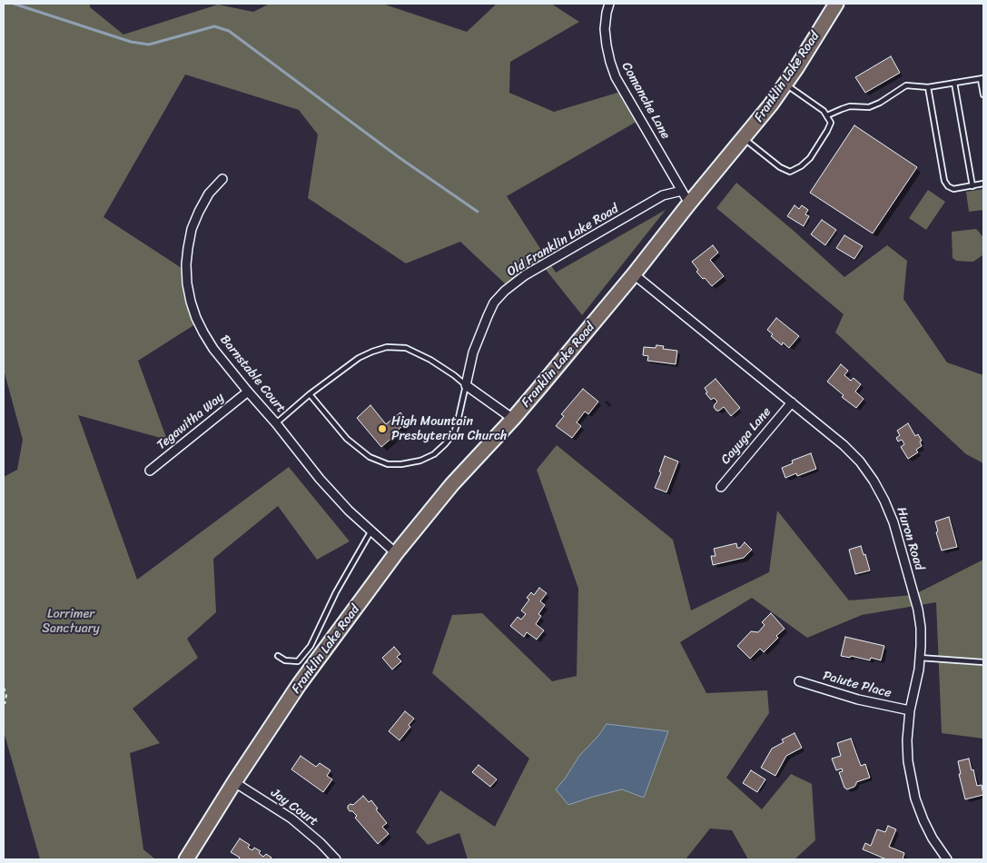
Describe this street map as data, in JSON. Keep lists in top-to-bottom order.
{
  "streets": {
    "main road": ["Franklin Lake Road"],
    "street": [
      "Comanche Lane",
      "Old Franklin Lake Road",
      "Barnstable Court",
      "Tegawitha Way",
      "Cayuga Lane",
      "Huron Road",
      "Paiute Place",
      "Jay Court"
    ]
  },
  "crossings": [
    ["Franklin Lake Road", "Comanche Lane"],
    ["Franklin Lake Road", "Barnstable Court"],
    ["Franklin Lake Road", "Huron Road"],
    ["Franklin Lake Road", "Jay Court"],
    ["Comanche Lane", "Old Franklin Lake Road"],
    ["Barnstable Court", "Tegawitha Way"],
    ["Cayuga Lane", "Huron Road"],
    ["Huron Road", "Paiute Place"]
  ],
  "parks": ["Lorrimer Sanctuary"],
  "places": ["High Mountain Presbyterian Church"]
}
